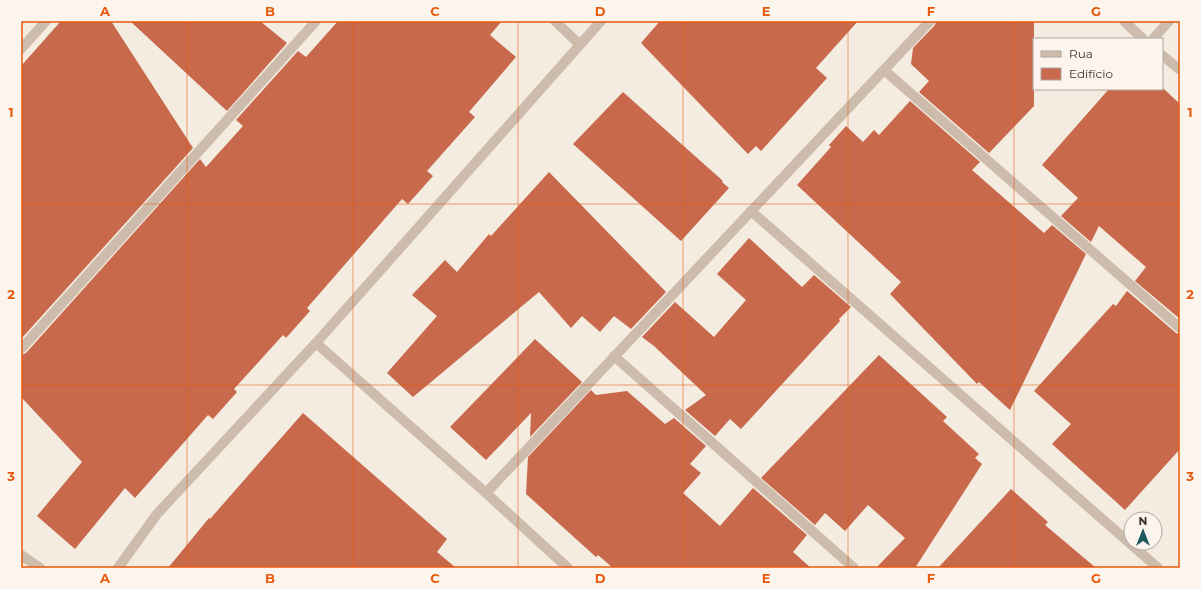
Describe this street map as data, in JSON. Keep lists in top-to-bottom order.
{
  "legend": ["Rua", "Edifício"],
  "north": "top",
  "grid": {
    "columns": [
      "A",
      "B",
      "C",
      "D",
      "E",
      "F",
      "G"
    ],
    "rows": ["1", "2", "3"]
  }
}
